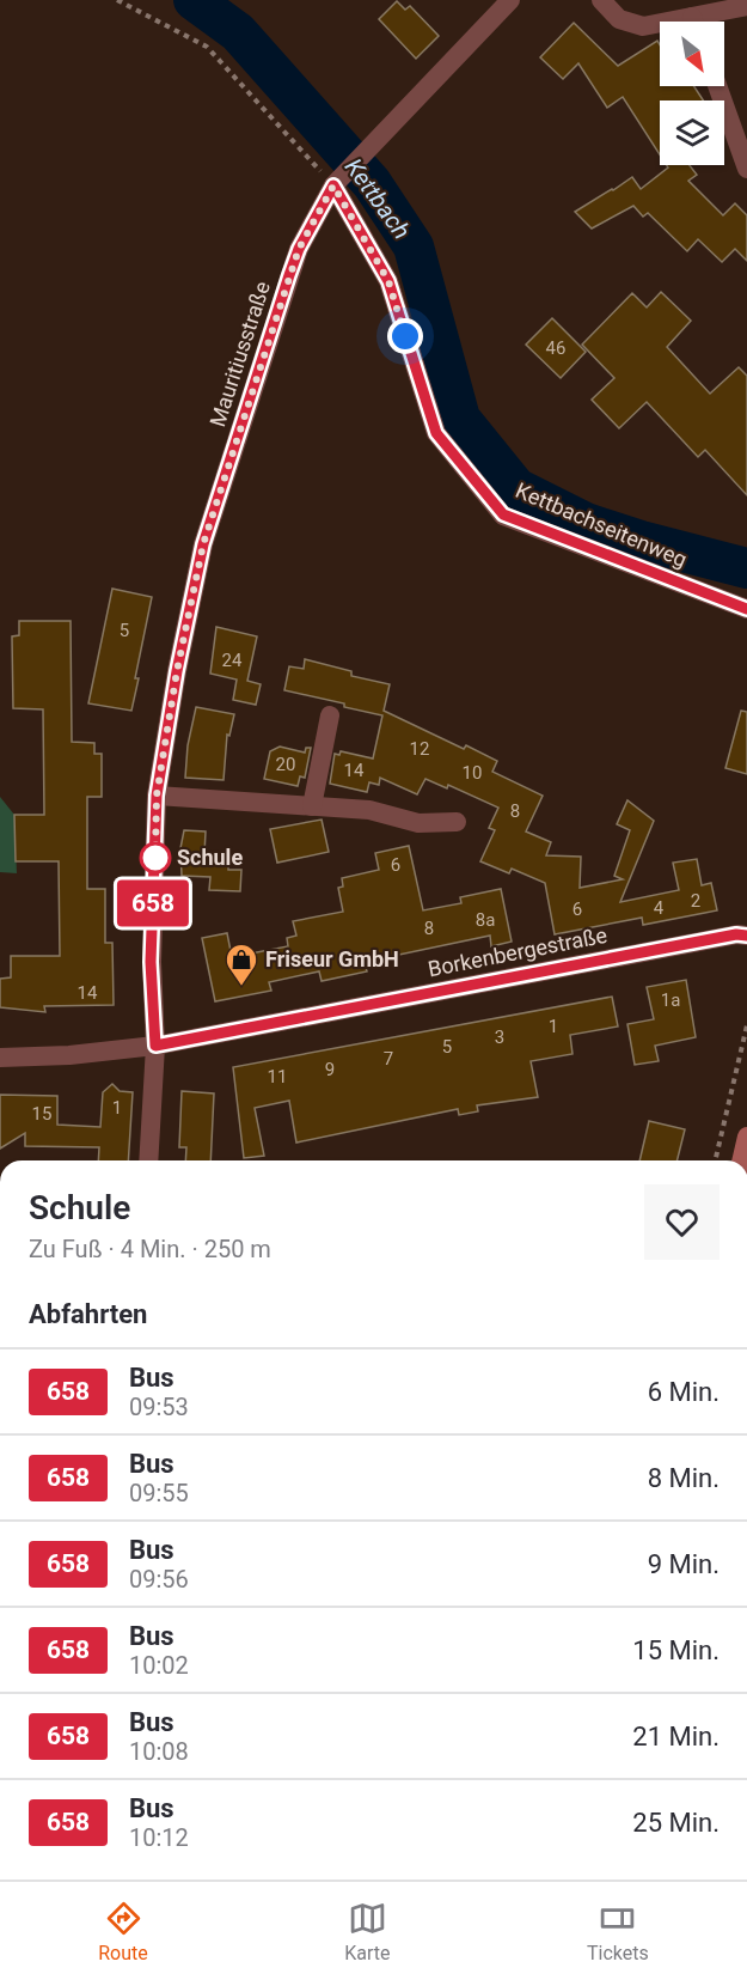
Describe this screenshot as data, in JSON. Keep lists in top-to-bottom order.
{
  "streets": {
    "street": ["Mauritiusstraße", "Kettbachseitenweg", "Borkenbergestraße"]
  },
  "crossings": [
    ["Mauritiusstraße", "Kettbachseitenweg"],
    ["Mauritiusstraße", "Borkenbergestraße"]
  ],
  "water": ["Kettbach"],
  "places": {
    "other": ["Schule"],
    "shop": ["Friseur GmbH"]
  },
  "lines": ["bus line 658"],
  "house_numbers": [
    "46",
    "5",
    "24",
    "12",
    "20",
    "14",
    "10",
    "8",
    "6",
    "2",
    "4",
    "6",
    "8a",
    "8",
    "14",
    "1a",
    "1",
    "3",
    "5",
    "7",
    "9",
    "11",
    "1",
    "15"
  ],
  "north": "bottom right",
  "page": {
    "on_map": "658",
    "heading": [
      ["Schule", "Zu Fuß · 4 Min. · 250 m"],
      "Abfahrten"
    ],
    "list": [
      {
        "mark": "658",
        "name": "Bus",
        "note": "09:53",
        "value": "6 Min."
      },
      {
        "mark": "658",
        "name": "Bus",
        "note": "09:55",
        "value": "8 Min."
      },
      {
        "mark": "658",
        "name": "Bus",
        "note": "09:56",
        "value": "9 Min."
      },
      {
        "mark": "658",
        "name": "Bus",
        "note": "10:02",
        "value": "15 Min."
      },
      {
        "mark": "658",
        "name": "Bus",
        "note": "10:08",
        "value": "21 Min."
      },
      {
        "mark": "658",
        "name": "Bus",
        "note": "10:12",
        "value": "25 Min."
      }
    ],
    "tabs": ["Route", "Karte", "Tickets"]
  }
}
